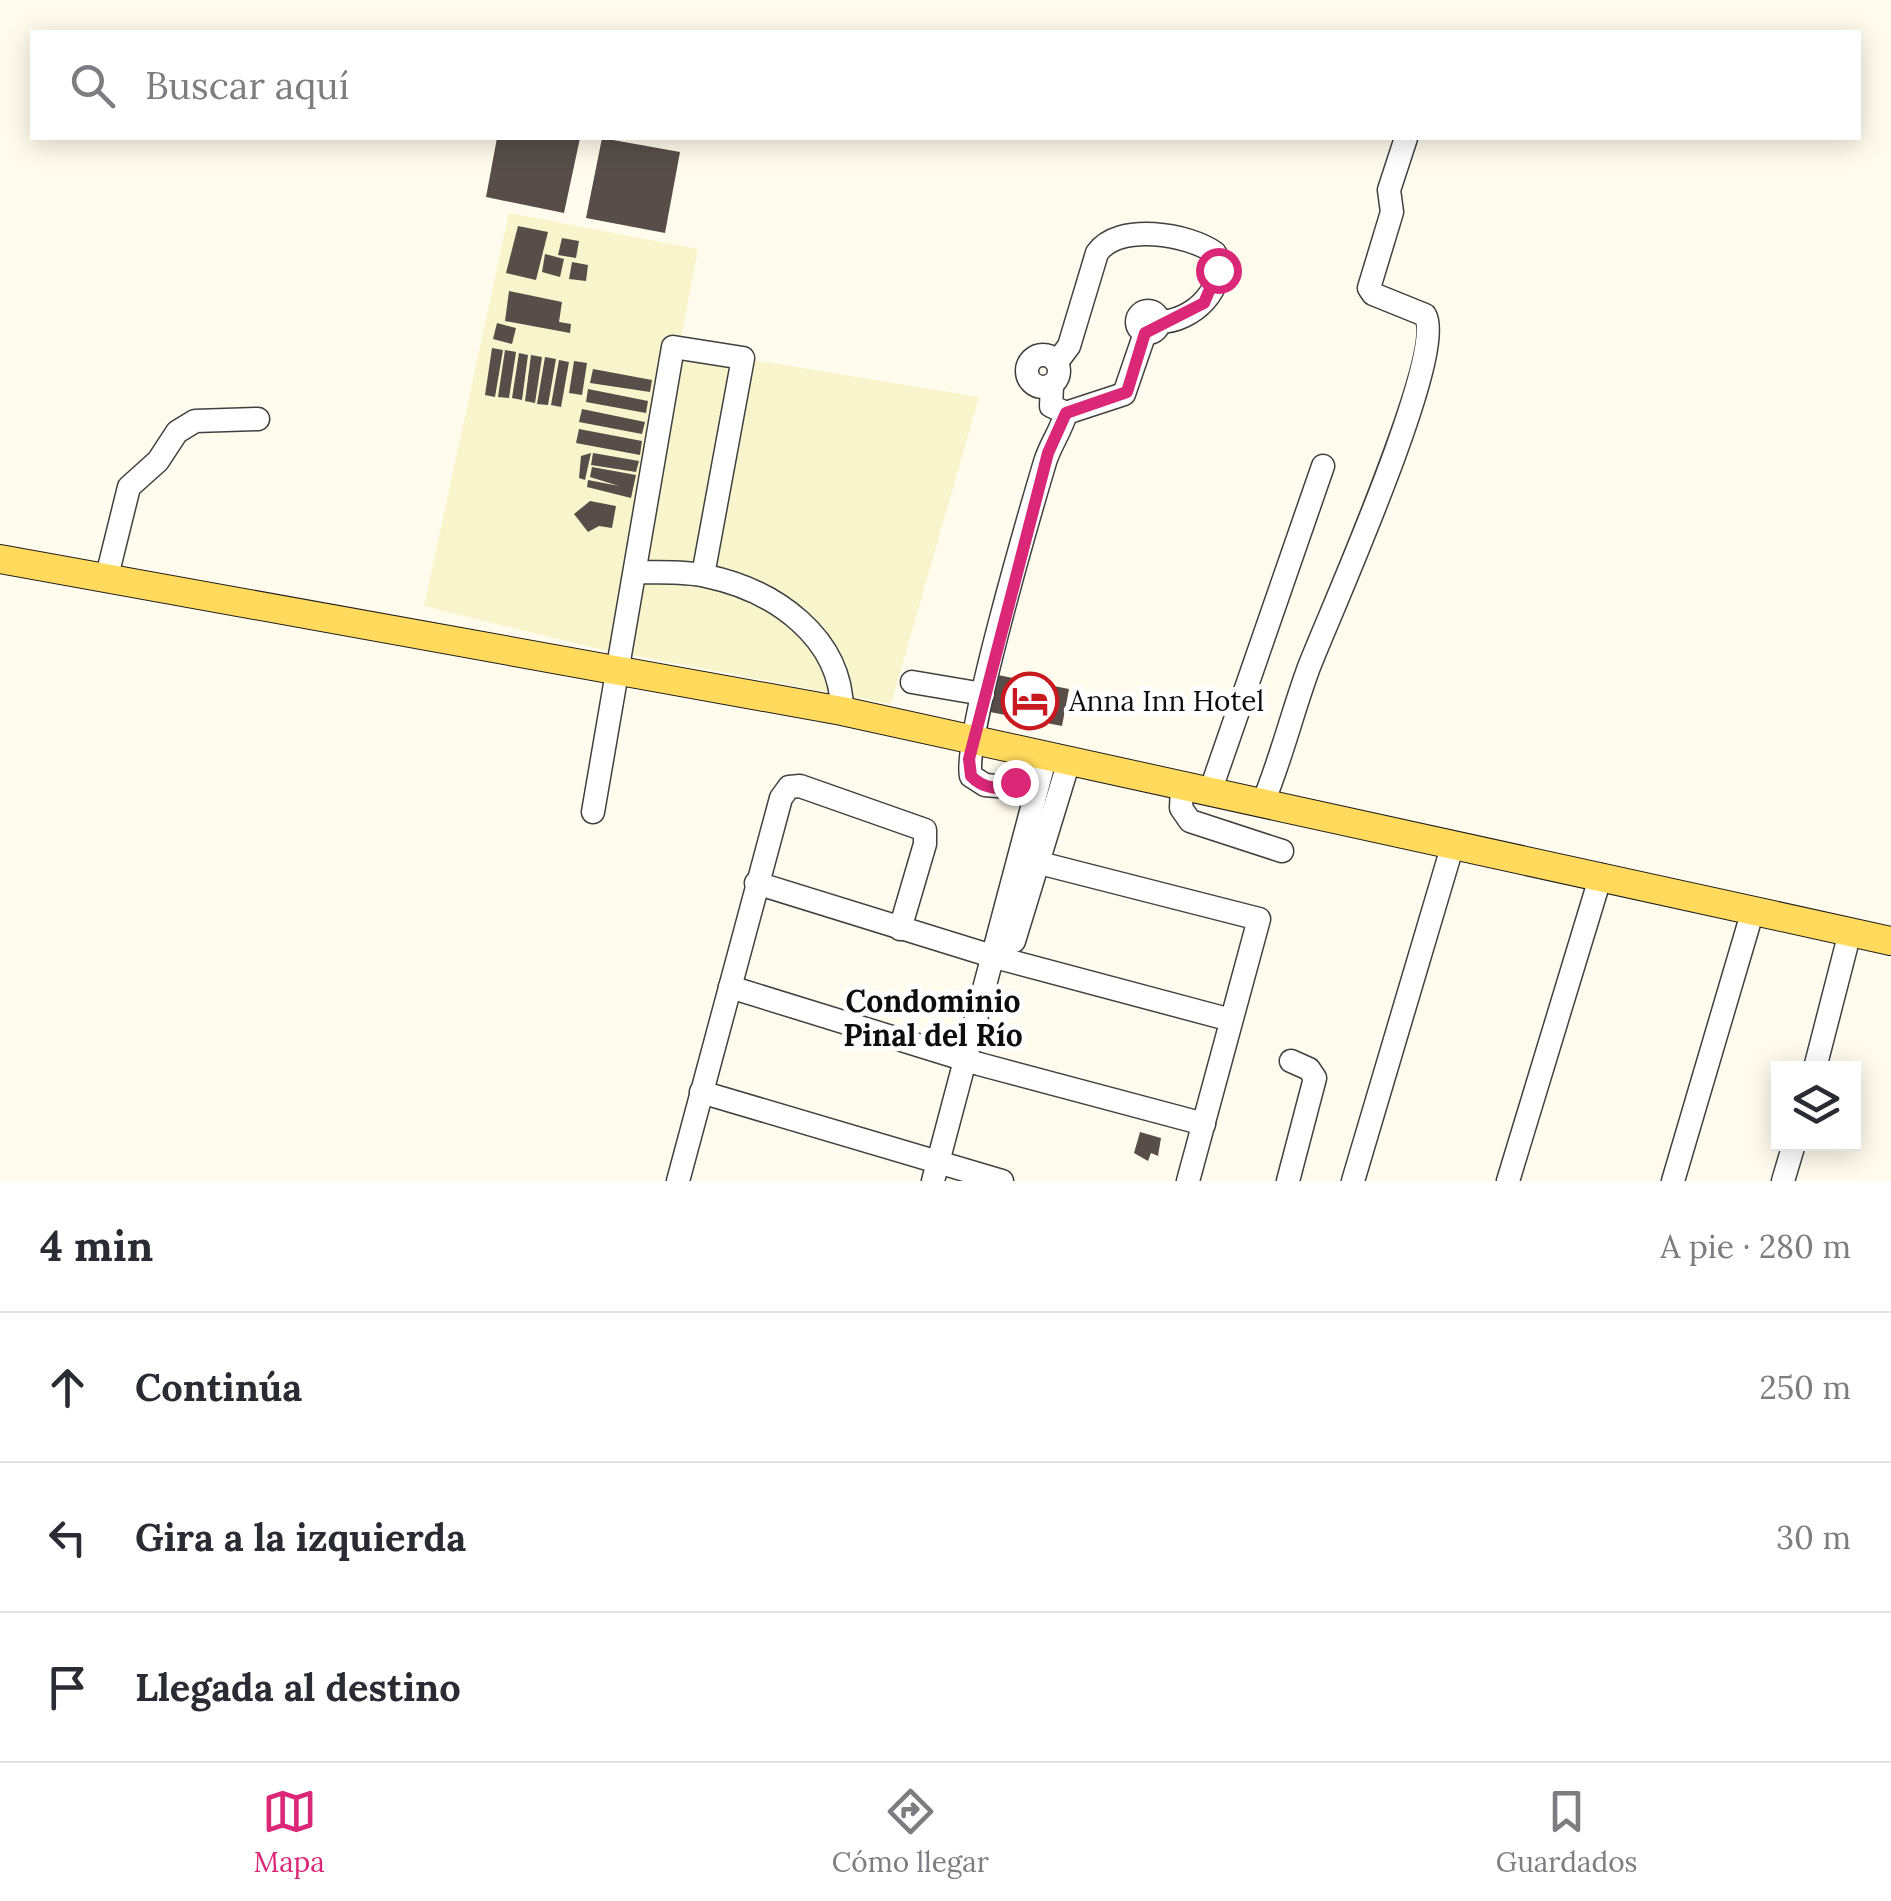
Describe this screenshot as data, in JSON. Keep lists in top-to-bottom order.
{
  "districts": ["Condominio Pinal del Río"],
  "places": {
    "hotel": ["Anna Inn Hotel"]
  },
  "page": {
    "search": "Buscar aquí",
    "heading": ["4 min", "A pie · 280 m"],
    "list": [
      ["Continúa", "250 m"],
      ["Gira a la izquierda", "30 m"],
      "Llegada al destino"
    ],
    "nav": ["Mapa", "Cómo llegar", "Guardados"]
  }
}
